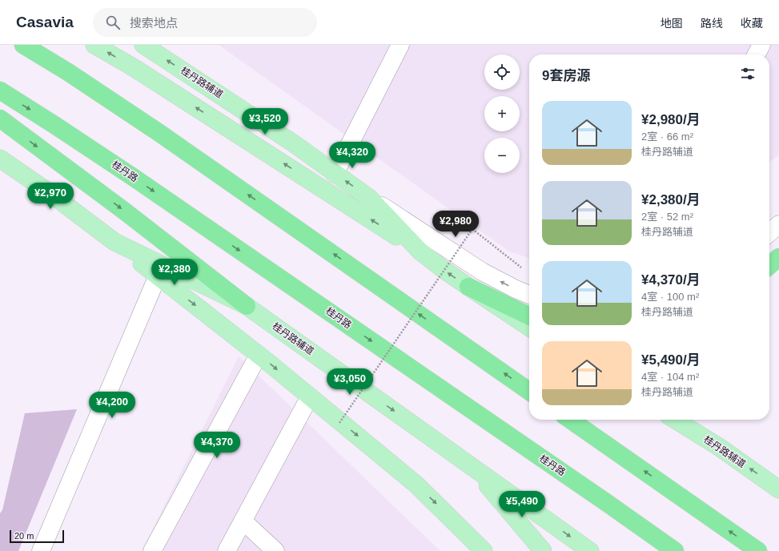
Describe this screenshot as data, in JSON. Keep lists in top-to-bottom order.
{
  "streets": {
    "highway": ["桂丹路"],
    "main road": ["桂丹路辅道"]
  },
  "scale_bar": "20 m",
  "page": {
    "header": "Casavia",
    "search": "搜索地点",
    "nav": ["地图", "路线", "收藏"],
    "map_buttons": ["+", "−"],
    "heading": "9套房源",
    "list": [
      {
        "name": "¥2,980/月",
        "note": "2室 · 66 m² · 桂丹路辅道"
      },
      {
        "name": "¥2,380/月",
        "note": "2室 · 52 m² · 桂丹路辅道"
      },
      {
        "name": "¥4,370/月",
        "note": "4室 · 100 m² · 桂丹路辅道"
      },
      {
        "name": "¥5,490/月",
        "note": "4室 · 104 m² · 桂丹路辅道"
      }
    ],
    "price": [
      "¥3,520",
      "¥4,320",
      "¥2,970",
      "¥2,980",
      "¥2,380",
      "¥3,050",
      "¥4,200",
      "¥4,370",
      "¥5,490"
    ],
    "scale": "20 m"
  }
}
